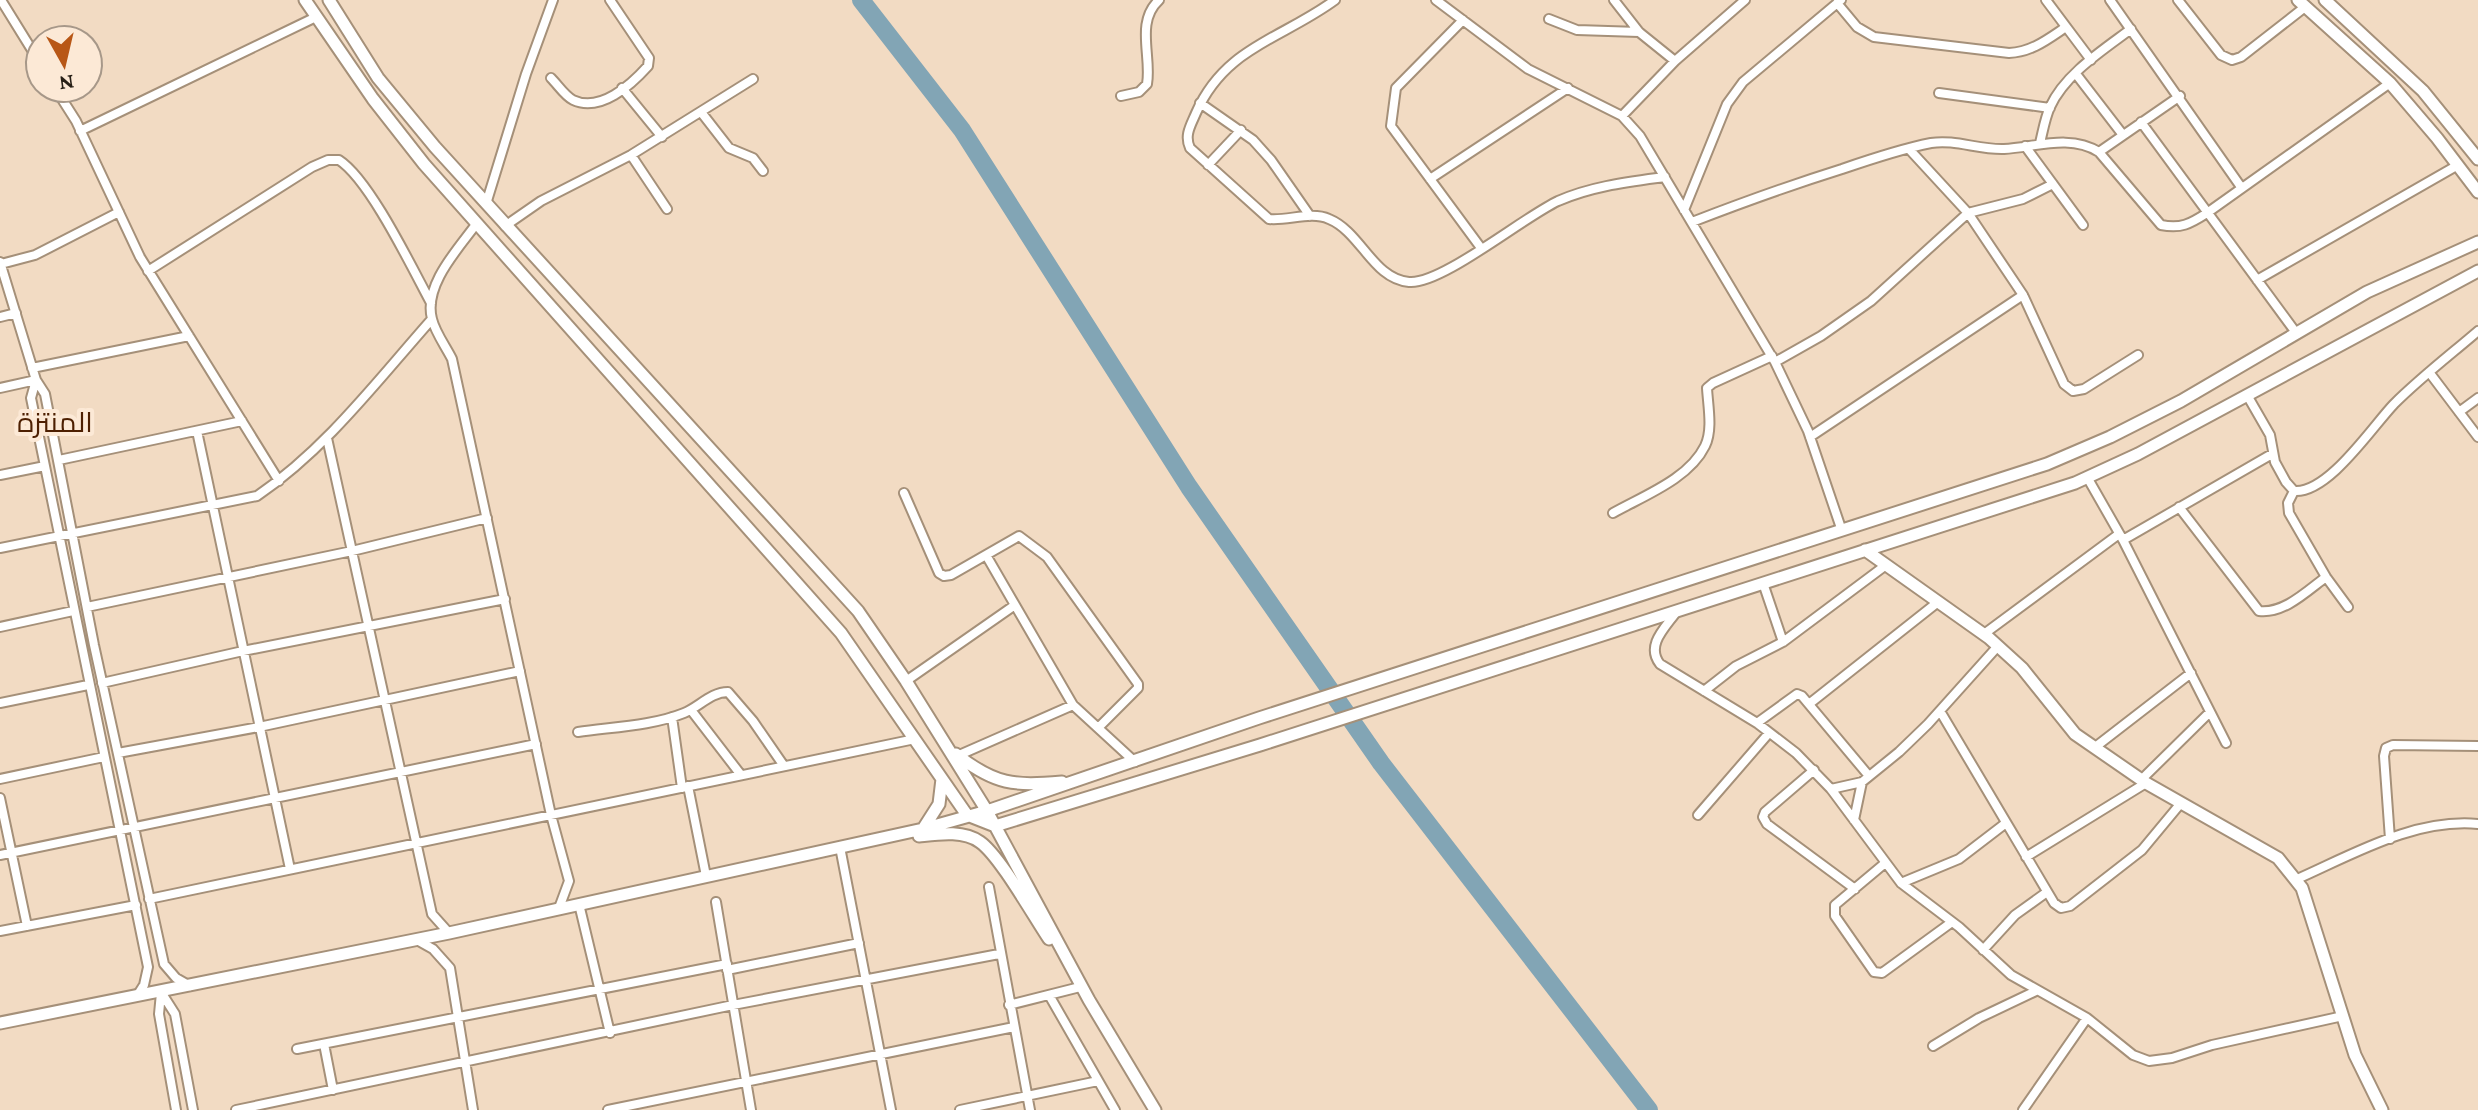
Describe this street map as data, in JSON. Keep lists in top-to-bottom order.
{
  "districts": ["المنتزة"],
  "north": "bottom"
}
